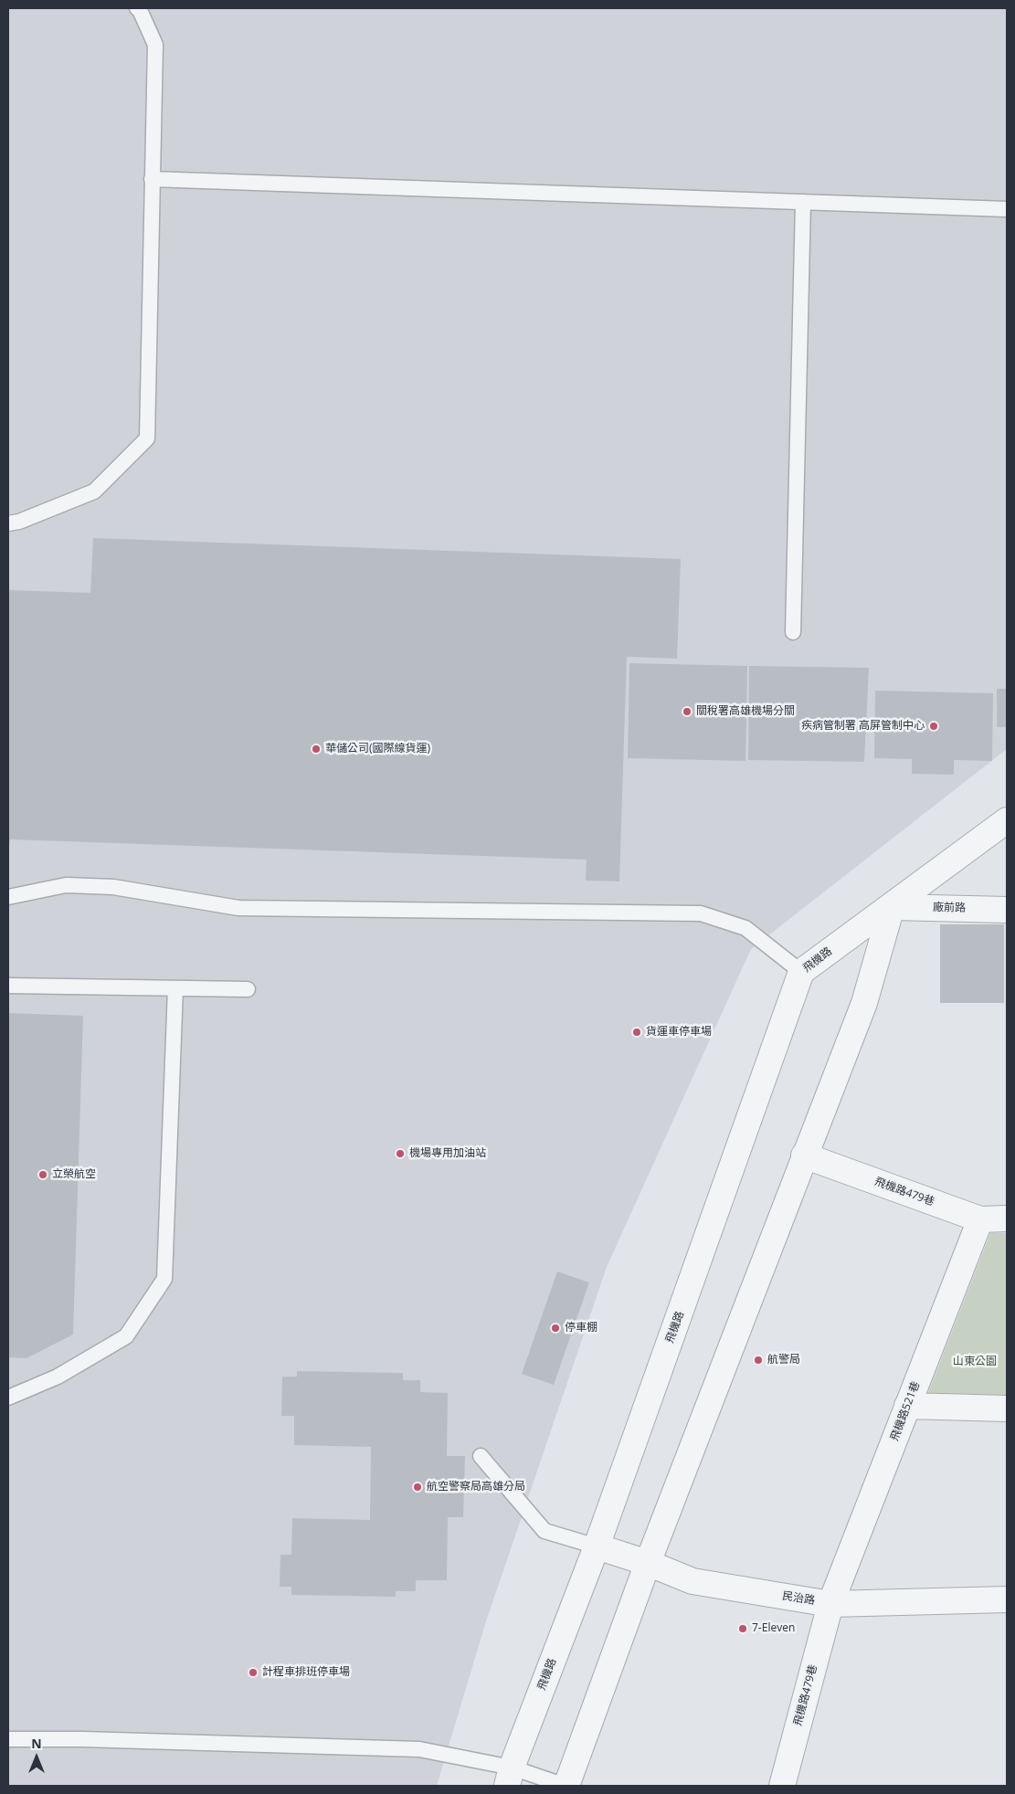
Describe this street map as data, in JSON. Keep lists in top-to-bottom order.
{
  "streets": {
    "street": [
      "廠前路",
      "飛機路",
      "飛機路479巷",
      "飛機路521巷",
      "民治路"
    ]
  },
  "crossings": [
    ["廠前路", "飛機路"],
    ["飛機路", "民治路"],
    ["飛機路479巷", "飛機路521巷"],
    ["飛機路479巷", "民治路"],
    ["飛機路521巷", "民治路"]
  ],
  "parks": ["山東公園"],
  "places": [
    "關稅署高雄機場分關",
    "疾病管制署 高屏管制中心",
    "華儲公司(國際線貨運)",
    "貨運車停車場",
    "機場專用加油站",
    "立榮航空",
    "停車棚",
    "航警局",
    "航空警察局高雄分局",
    "7-Eleven",
    "計程車排班停車場"
  ],
  "north": "top"
}
